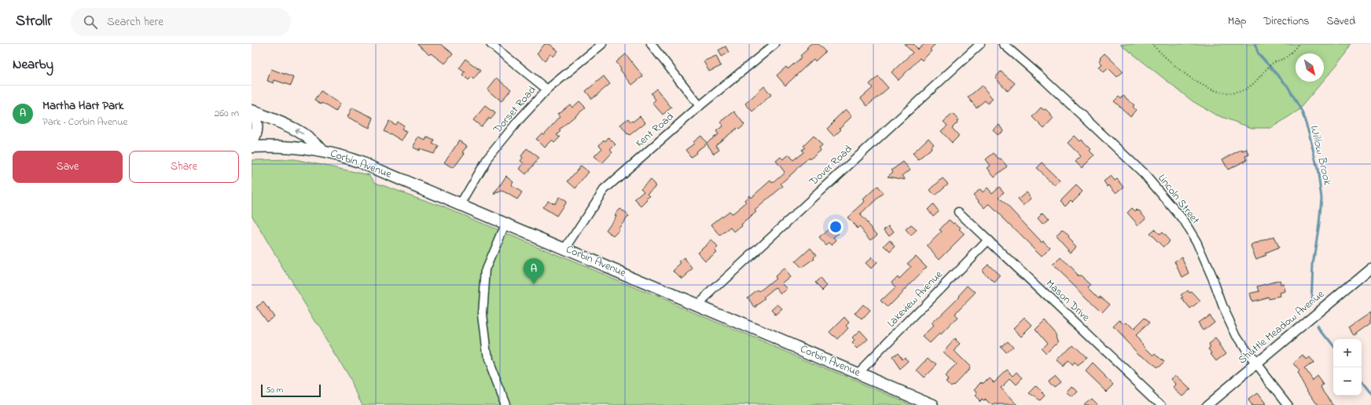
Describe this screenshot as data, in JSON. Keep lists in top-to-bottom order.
{
  "streets": {
    "main road": ["Corbin Avenue"],
    "street": [
      "Dorset Road",
      "Kent Road",
      "Dover Road",
      "Lincoln Street",
      "Lakeview Avenue",
      "Mason Drive",
      "Shuttle Meadow Avenue"
    ]
  },
  "crossings": [
    ["Dorset Road", "Corbin Avenue"],
    ["Kent Road", "Corbin Avenue"],
    ["Corbin Avenue", "Dover Road"],
    ["Corbin Avenue", "Lakeview Avenue"],
    ["Lincoln Street", "Shuttle Meadow Avenue"],
    ["Lakeview Avenue", "Mason Drive"]
  ],
  "water": ["Willow Brook"],
  "scale_bar": "50 m",
  "north": "bottom right",
  "page": {
    "header": "Strollr",
    "search": "Search here",
    "nav": ["Map", "Directions", "Saved"],
    "heading": "Nearby",
    "list": [
      {
        "mark": "A",
        "name": "Martha Hart Park",
        "note": "Park · Corbin Avenue",
        "value": "260 m"
      }
    ],
    "buttons": ["Save", "Share"],
    "pins": "A",
    "map_buttons": ["+", "−"],
    "scale": "50 m"
  }
}
